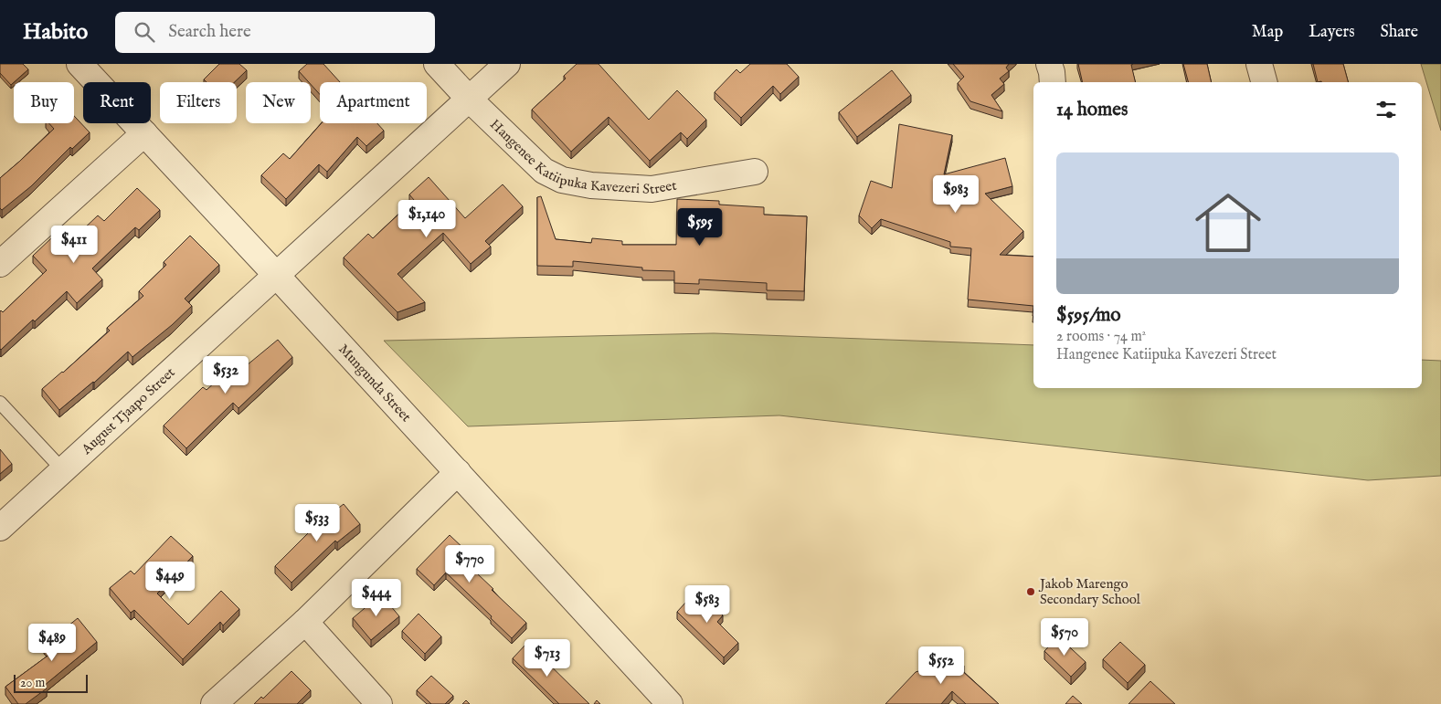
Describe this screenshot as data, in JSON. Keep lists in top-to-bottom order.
{
  "streets": {
    "street": ["Hangenee Katiipuka Kavezeri Street", "Mungunda Street", "August Tjaapo Street"]
  },
  "crossings": [
    ["Hangenee Katiipuka Kavezeri Street", "August Tjaapo Street"],
    ["Mungunda Street", "August Tjaapo Street"]
  ],
  "places": ["Jakob Marengo Secondary School"],
  "scale_bar": "20 m",
  "page": {
    "header": "Habito",
    "search": "Search here",
    "nav": ["Map", "Layers", "Share"],
    "chip": [
      "Buy",
      "Rent",
      "Filters",
      "New",
      "Apartment"
    ],
    "heading": "14 homes",
    "list": [
      {
        "name": "$595/mo",
        "note": "2 rooms · 74 m² · Hangenee Katiipuka Kavezeri Street"
      }
    ],
    "price": [
      "$983",
      "$1,140",
      "$595",
      "$411",
      "$532",
      "$533",
      "$770",
      "$449",
      "$444",
      "$583",
      "$570",
      "$489",
      "$713",
      "$552"
    ],
    "scale": "20 m"
  }
}
